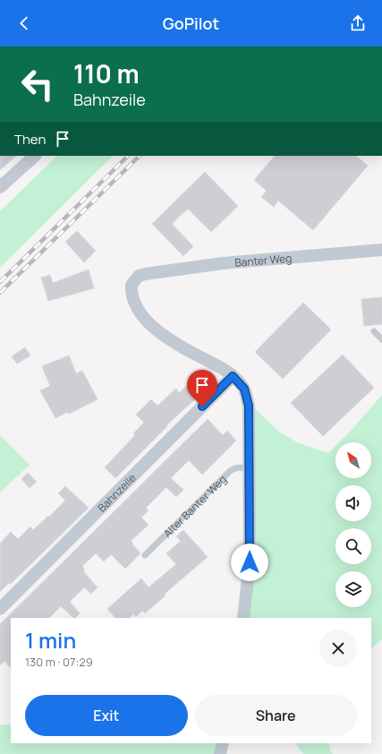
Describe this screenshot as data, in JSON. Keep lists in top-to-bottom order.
{
  "streets": {
    "street": ["Banter Weg", "Bahnzeile"],
    "lane": ["Alter Banter Weg"]
  },
  "crossings": [
    ["Banter Weg", "Bahnzeile"]
  ],
  "north": "top left",
  "page": {
    "header": "GoPilot",
    "turn": ["110 m", "Bahnzeile"],
    "then": "Then",
    "heading": ["1 min", "130 m · 07:29"],
    "buttons": ["Exit", "Share"]
  }
}
